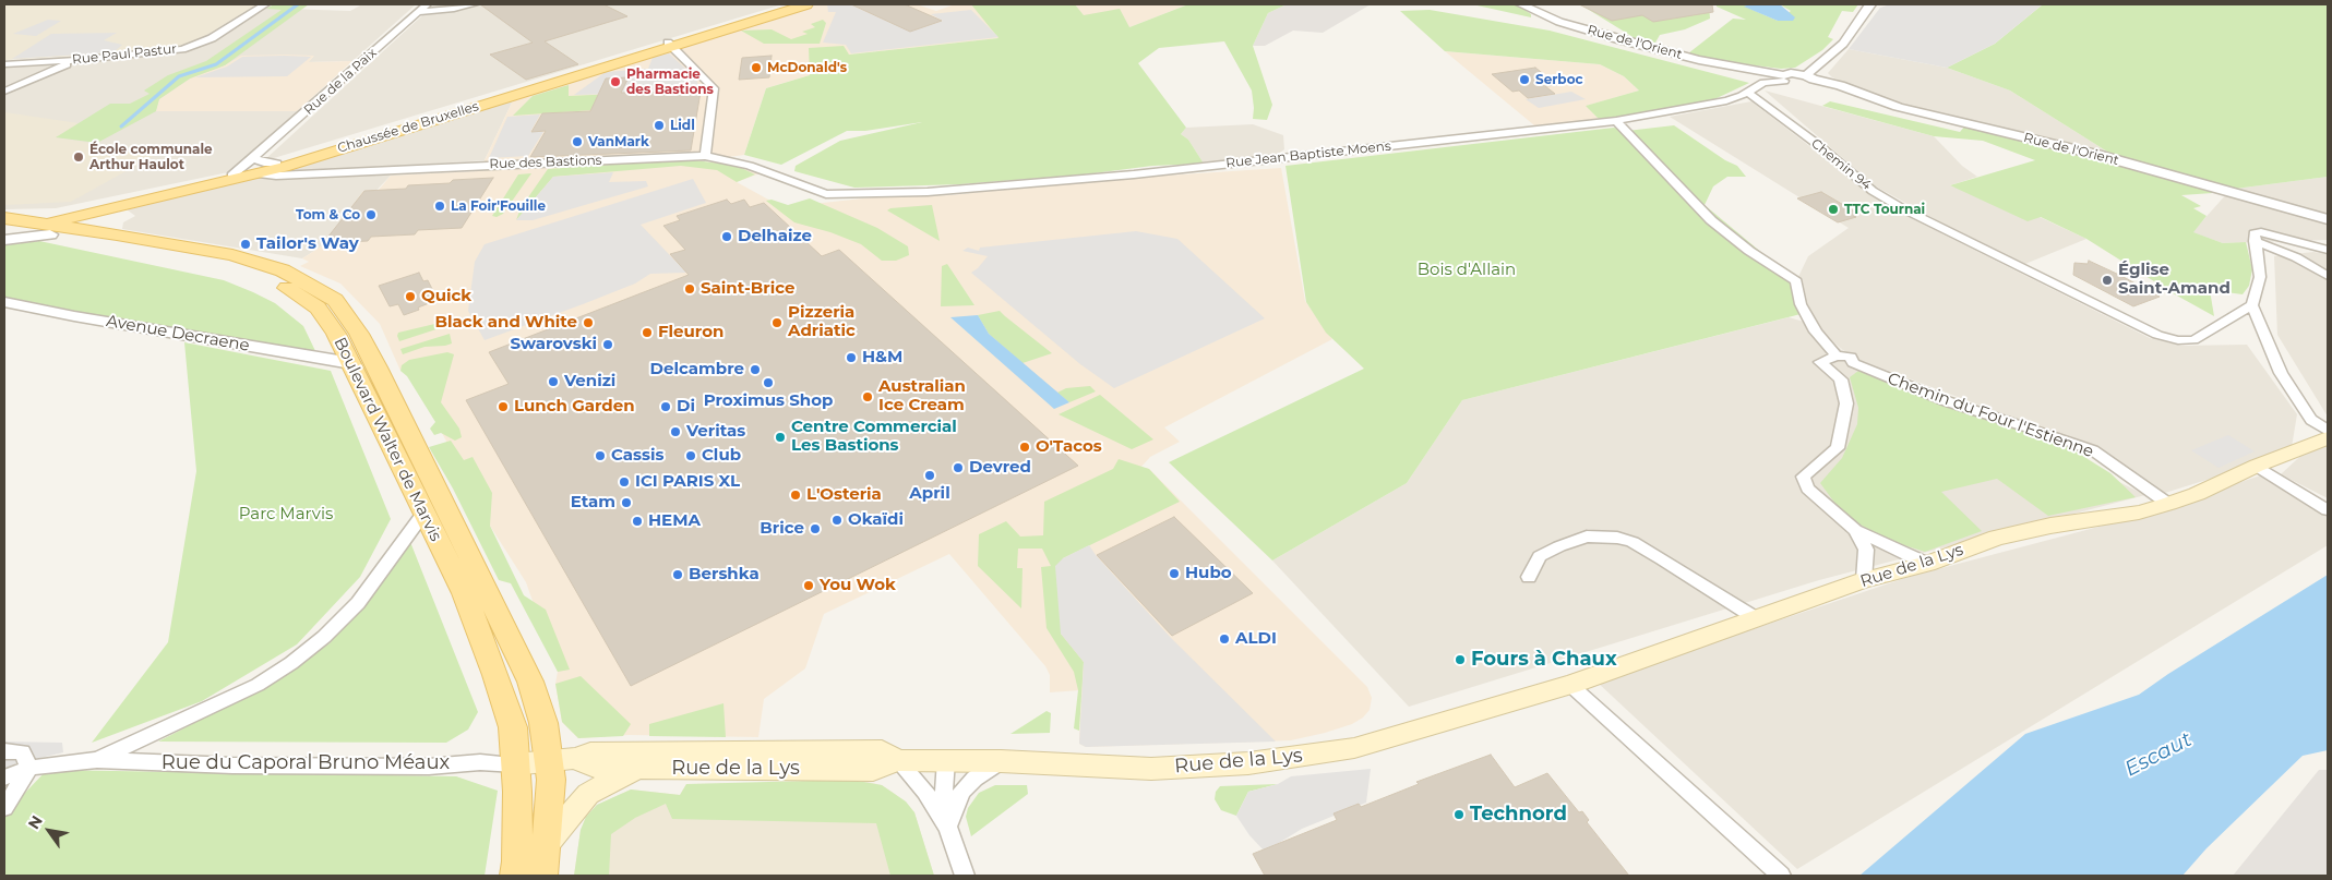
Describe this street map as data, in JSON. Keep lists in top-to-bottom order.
{
  "streets": {
    "main road": ["Chaussée de Bruxelles", "Boulevard Walter de Marvis", "Rue de la Lys"],
    "street": [
      "Rue de l'Orient",
      "Rue Paul Pastur",
      "Rue de la Paix",
      "Rue Jean Baptiste Moens",
      "Rue des Bastions",
      "Chemin 94",
      "Avenue Decraene",
      "Chemin du Four l'Estienne",
      "Rue du Caporal Bruno Méaux"
    ]
  },
  "crossings": [
    ["Rue de l'Orient", "Rue Jean Baptiste Moens"],
    ["Rue de la Paix", "Chaussée de Bruxelles"],
    ["Rue de la Paix", "Rue des Bastions"],
    ["Chaussée de Bruxelles", "Rue des Bastions"],
    ["Chaussée de Bruxelles", "Boulevard Walter de Marvis"],
    ["Rue Jean Baptiste Moens", "Rue des Bastions"],
    ["Rue Jean Baptiste Moens", "Chemin 94"],
    ["Rue Jean Baptiste Moens", "Chemin du Four l'Estienne"],
    ["Avenue Decraene", "Boulevard Walter de Marvis"],
    ["Chemin du Four l'Estienne", "Rue de la Lys"],
    ["Boulevard Walter de Marvis", "Rue de la Lys"],
    ["Boulevard Walter de Marvis", "Rue du Caporal Bruno Méaux"],
    ["Rue de la Lys", "Rue du Caporal Bruno Méaux"]
  ],
  "water": ["Escaut"],
  "parks": ["Bois d'Allain", "Parc Marvis"],
  "places": [
    "McDonald's",
    "Serboc",
    "Pharmacie des Bastions",
    "Lidl",
    "VanMark",
    "École communale Arthur Haulot",
    "La Foir'Fouille",
    "TTC Tournai",
    "Tom & Co",
    "Delhaize",
    "Tailor's Way",
    "Église Saint-Amand",
    "Saint-Brice",
    "Quick",
    "Black and White",
    "Pizzeria Adriatic",
    "Fleuron",
    "Swarovski",
    "H&M",
    "Delcambre",
    "Venizi",
    "Proximus Shop",
    "Australian Ice Cream",
    "Lunch Garden",
    "Di",
    "Veritas",
    "Centre Commercial Les Bastions",
    "O'Tacos",
    "Cassis",
    "Club",
    "Devred",
    "April",
    "ICI PARIS XL",
    "L'Osteria",
    "Etam",
    "Okaïdi",
    "HEMA",
    "Brice",
    "Hubo",
    "Bershka",
    "You Wok",
    "ALDI",
    "Fours à Chaux",
    "Technord"
  ],
  "north": "top left"
}
